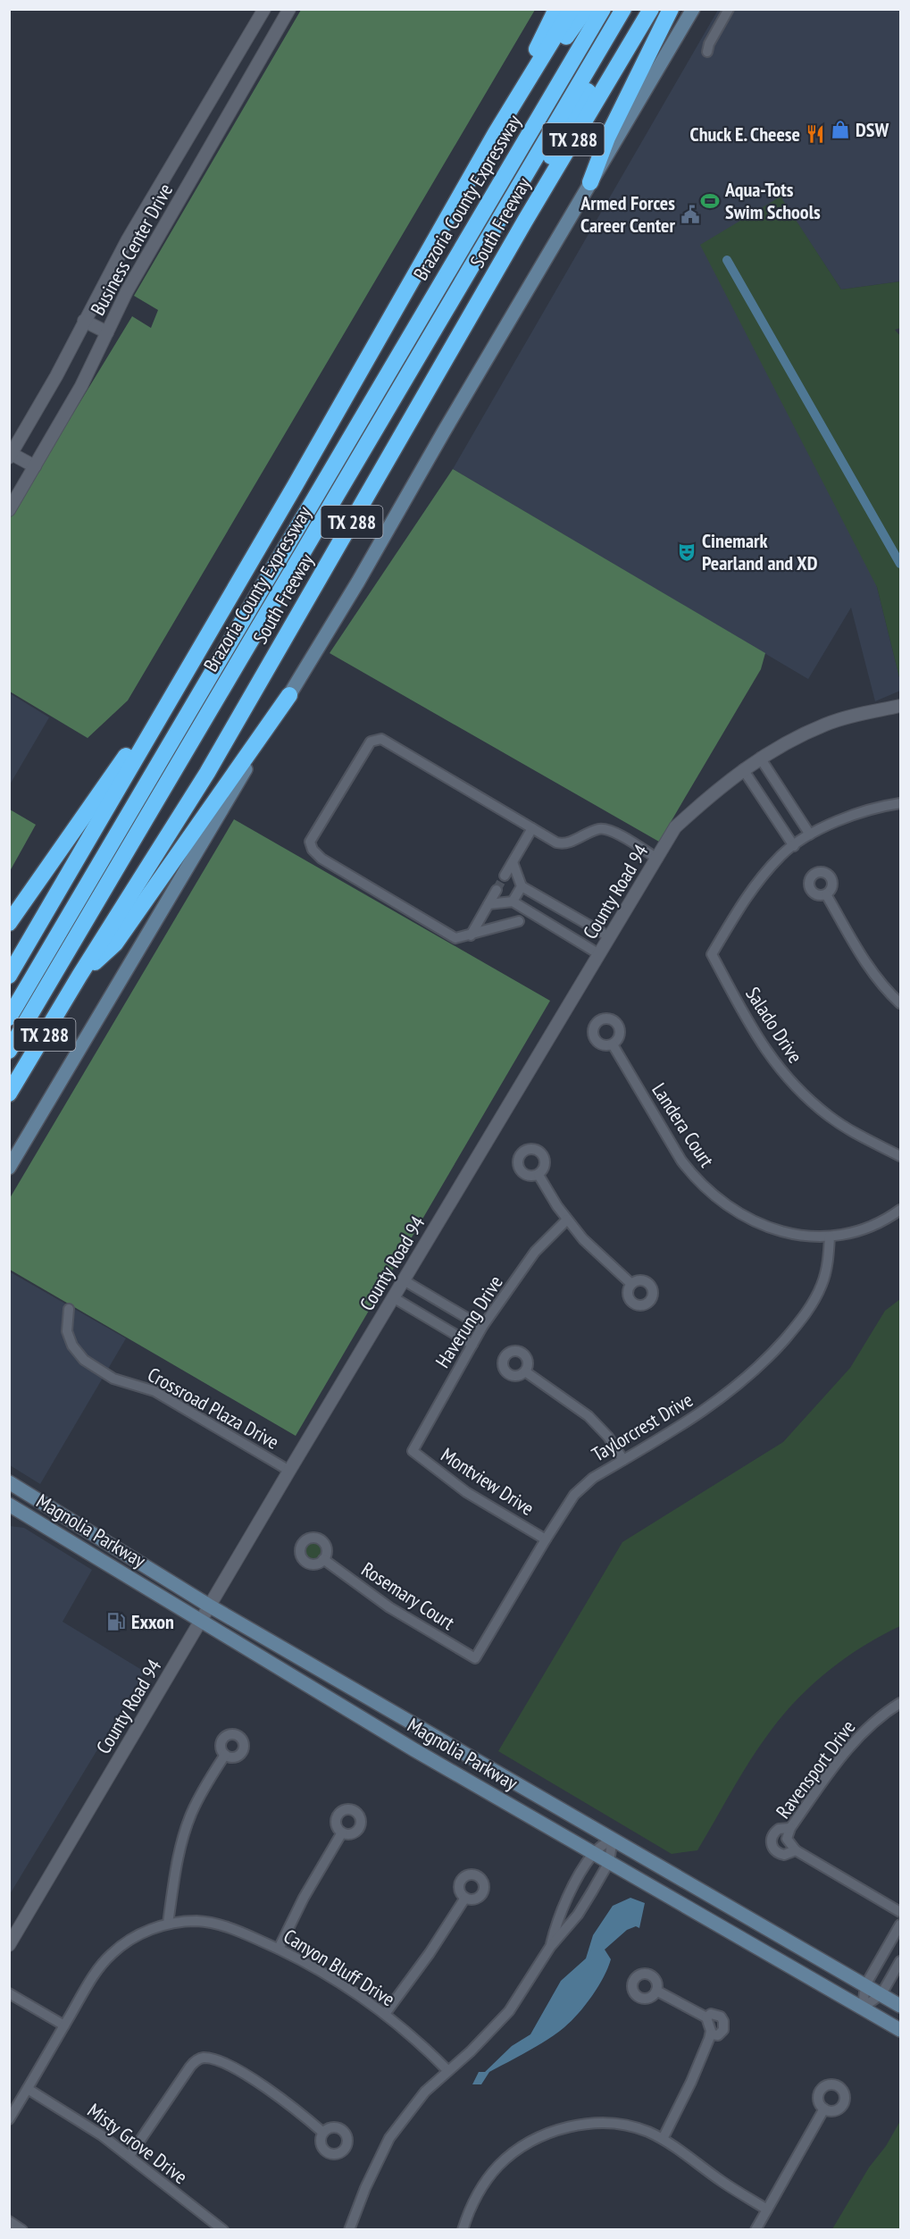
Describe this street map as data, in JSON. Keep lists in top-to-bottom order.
{
  "streets": {
    "highway": ["TX 288", "Brazoria County Expressway", "South Freeway"],
    "main road": ["Magnolia Parkway"],
    "street": [
      "Business Center Drive",
      "County Road 94",
      "Salado Drive",
      "Landera Court",
      "Haverung Drive",
      "Crossroad Plaza Drive",
      "Taylorcrest Drive",
      "Montview Drive",
      "Rosemary Court",
      "Ravensport Drive",
      "Canyon Bluff Drive",
      "Misty Grove Drive"
    ]
  },
  "crossings": [
    ["County Road 94", "Crossroad Plaza Drive"],
    ["County Road 94", "Magnolia Parkway"],
    ["Landera Court", "Taylorcrest Drive"],
    ["Haverung Drive", "Montview Drive"],
    ["Taylorcrest Drive", "Montview Drive"],
    ["Taylorcrest Drive", "Rosemary Court"],
    ["Canyon Bluff Drive", "Misty Grove Drive"]
  ],
  "places": {
    "shop": ["DSW"],
    "restaurant": ["Chuck E. Cheese"],
    "sports": ["Aqua-Tots Swim Schools"],
    "public building": ["Armed Forces Career Center"],
    "theatre": ["Cinemark Pearland and XD"],
    "fuel station": ["Exxon"]
  }
}
